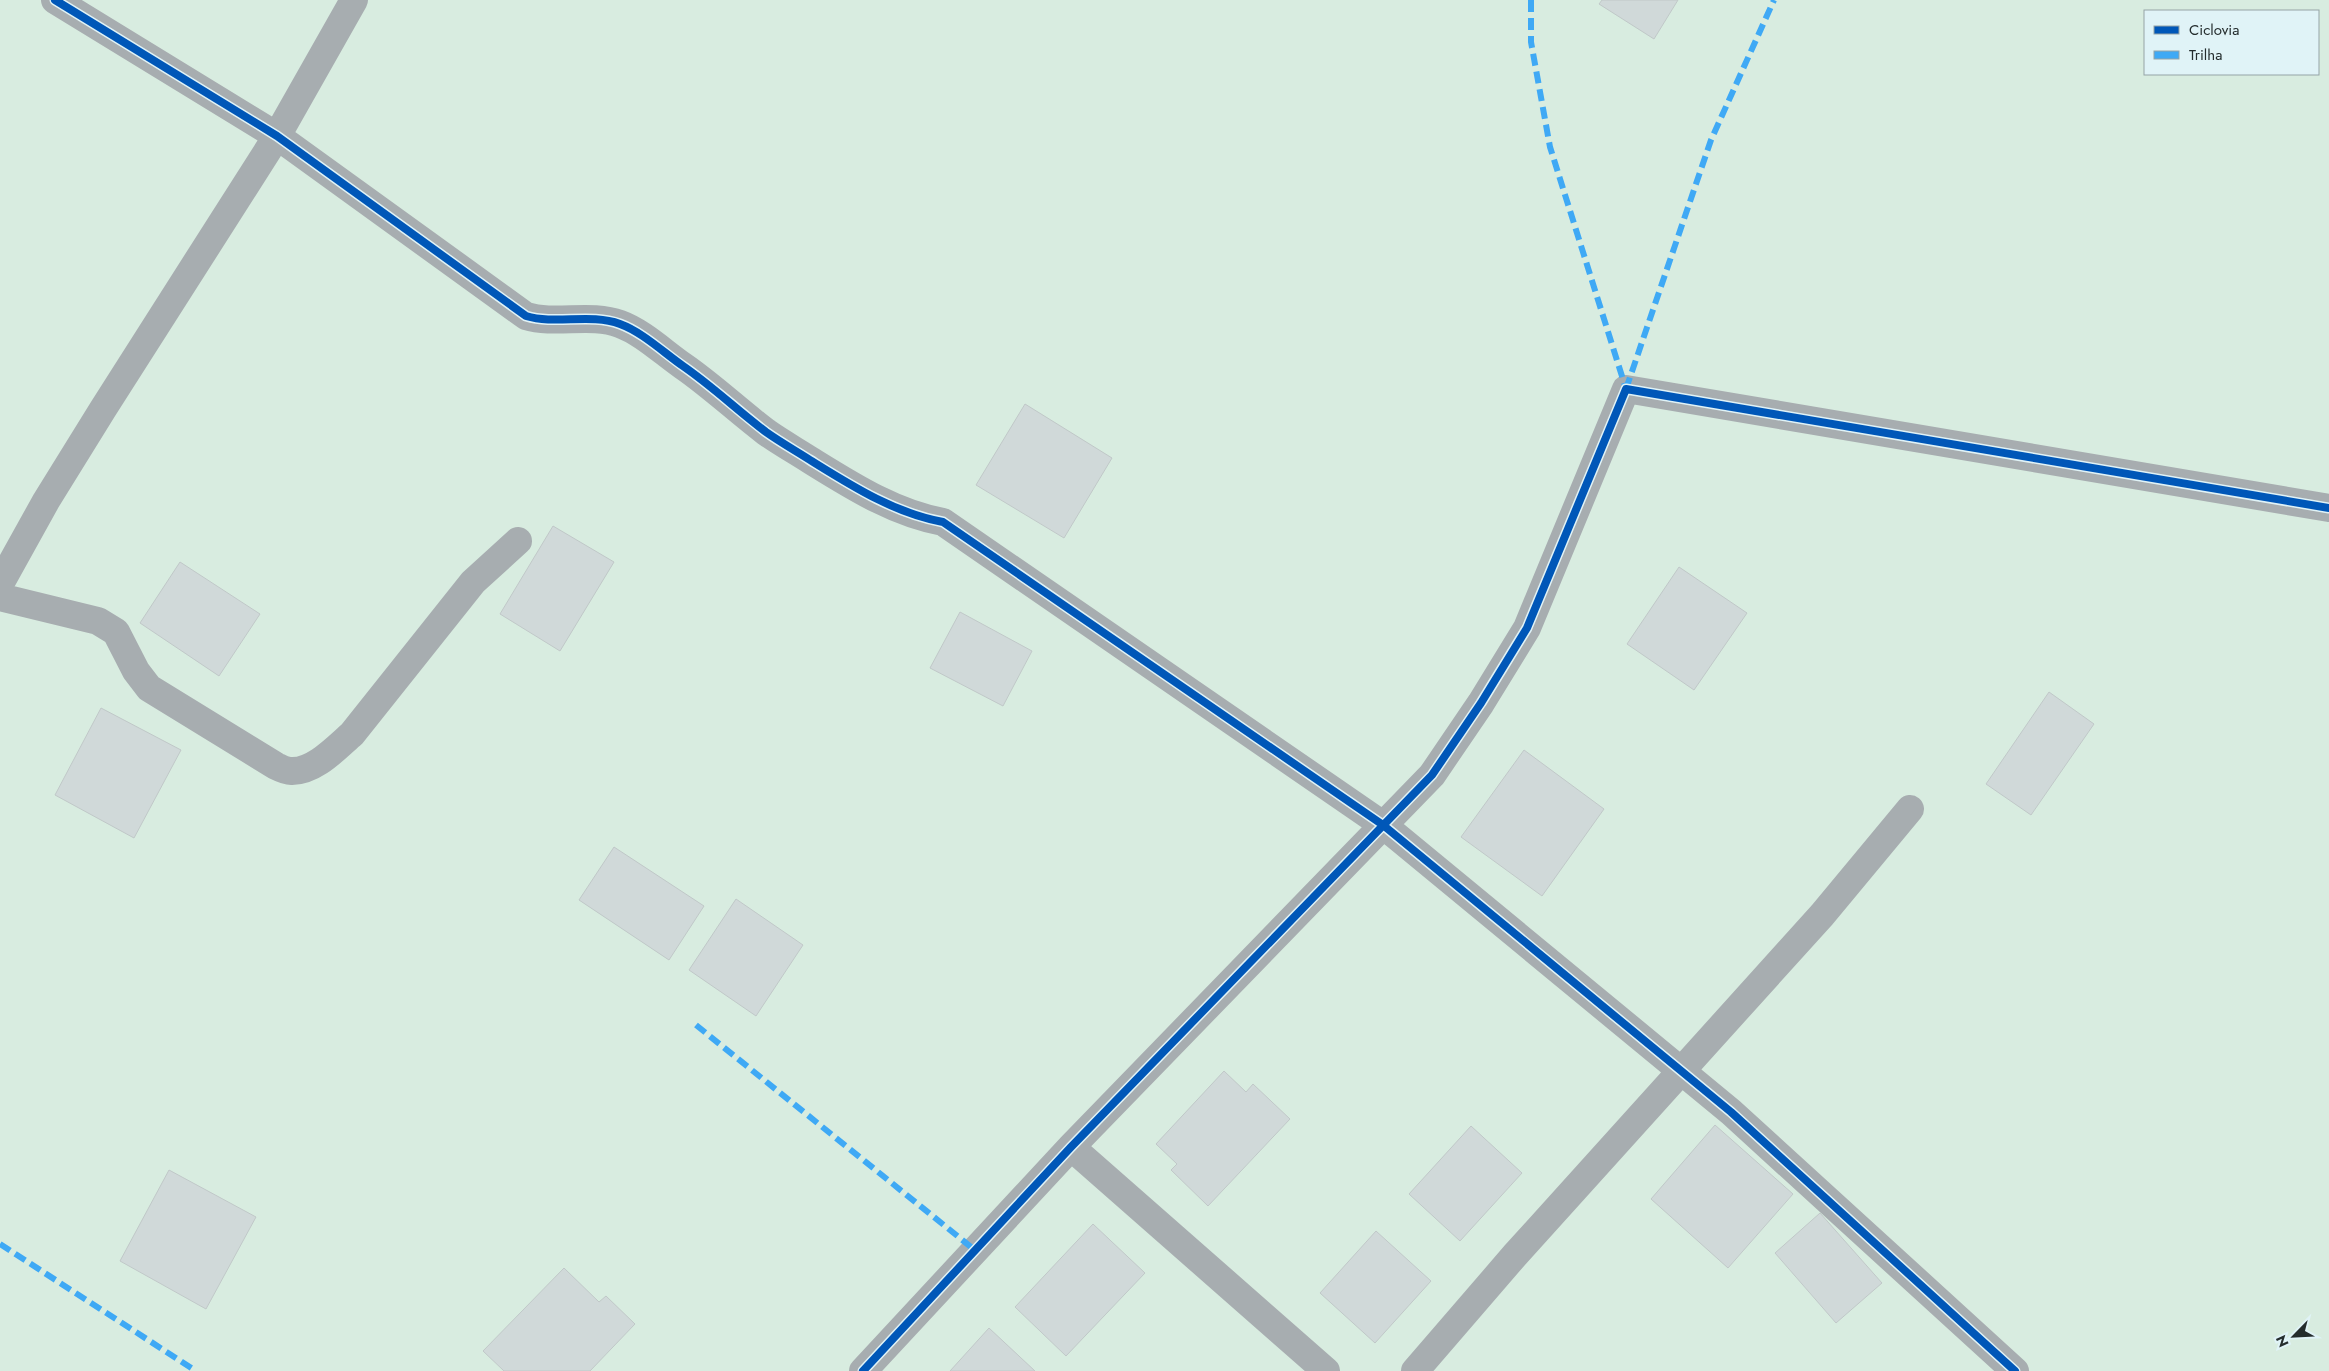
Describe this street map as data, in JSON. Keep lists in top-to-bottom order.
{
  "legend": ["Ciclovia", "Trilha"],
  "north": "bottom left"
}
